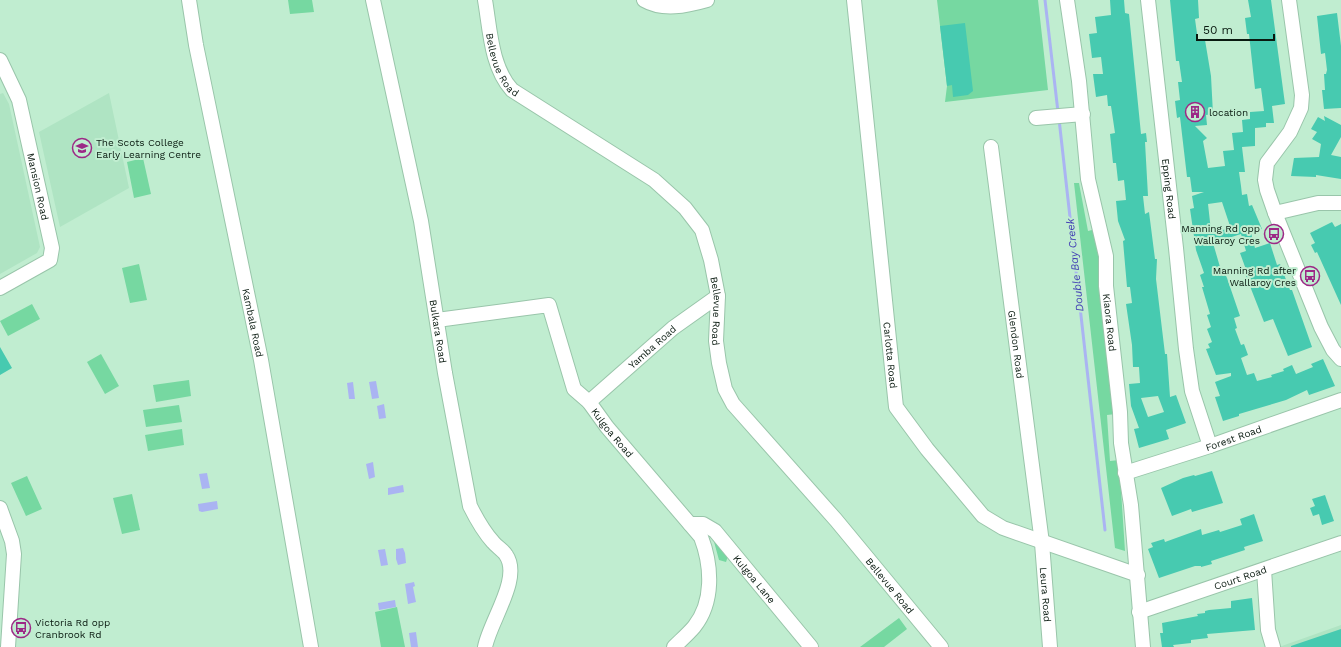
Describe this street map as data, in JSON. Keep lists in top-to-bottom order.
{
  "streets": {
    "street": [
      "Bellevue Road",
      "Mansion Road",
      "Epping Road",
      "Kambala Road",
      "Kiaora Road",
      "Bulkara Road",
      "Glendon Road",
      "Yamba Road",
      "Carlotta Road",
      "Kulgoa Road",
      "Forest Road",
      "Kulgoa Lane",
      "Court Road",
      "Leura Road"
    ]
  },
  "crossings": [
    ["Bellevue Road", "Yamba Road"],
    ["Epping Road", "Forest Road"],
    ["Kiaora Road", "Carlotta Road"],
    ["Kiaora Road", "Forest Road"],
    ["Kiaora Road", "Court Road"],
    ["Bulkara Road", "Kulgoa Road"],
    ["Glendon Road", "Carlotta Road"],
    ["Glendon Road", "Leura Road"],
    ["Yamba Road", "Kulgoa Road"],
    ["Carlotta Road", "Leura Road"],
    ["Kulgoa Road", "Kulgoa Lane"]
  ],
  "water": ["Double Bay Creek"],
  "places": {
    "building": ["location"],
    "school or university": ["The Scots College Early Learning Centre"],
    "bus stop": ["Manning Rd opp Wallaroy Cres", "Manning Rd after Wallaroy Cres", "Victoria Rd opp Cranbrook Rd"]
  },
  "scale_bar": "50 m"
}
